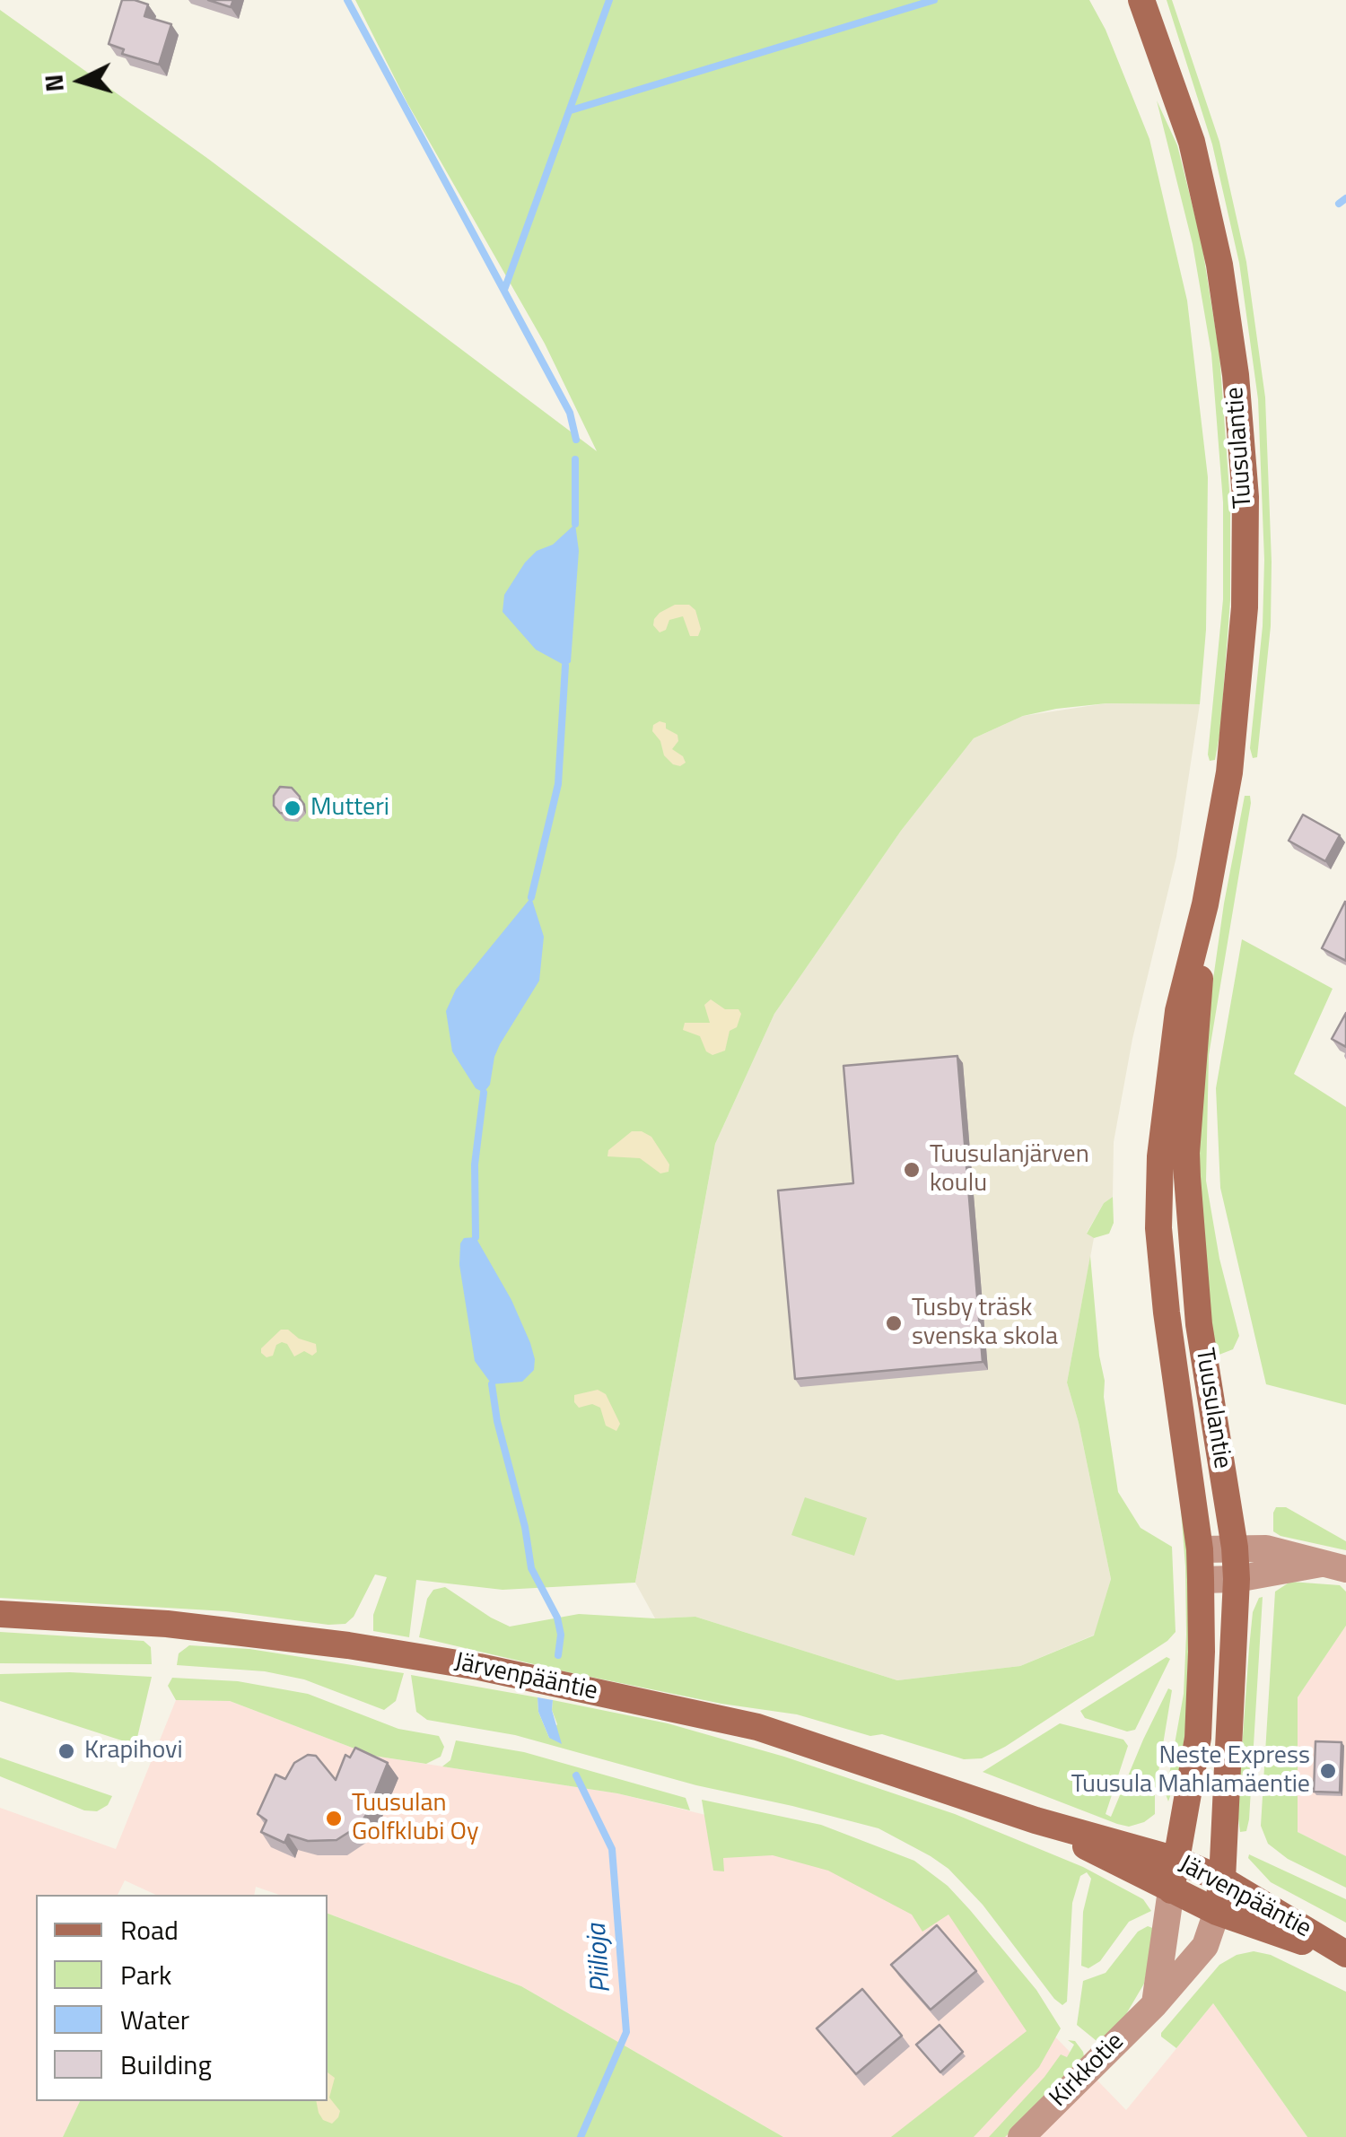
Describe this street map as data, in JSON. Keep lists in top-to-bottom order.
{
  "streets": {
    "main road": ["Tuusulantie", "Järvenpääntie"],
    "street": ["Kirkkotie"]
  },
  "crossings": [
    ["Tuusulantie", "Järvenpääntie"],
    ["Tuusulantie", "Kirkkotie"],
    ["Järvenpääntie", "Kirkkotie"]
  ],
  "water": ["Piilioja"],
  "places": [
    "Mutteri",
    "Tuusulanjärven koulu",
    "Tusby träsk svenska skola",
    "Krapihovi",
    "Neste Express Tuusula Mahlamäentie",
    "Tuusulan Golfklubi Oy"
  ],
  "legend": [
    "Road",
    "Park",
    "Water",
    "Building"
  ],
  "north": "left"
}
